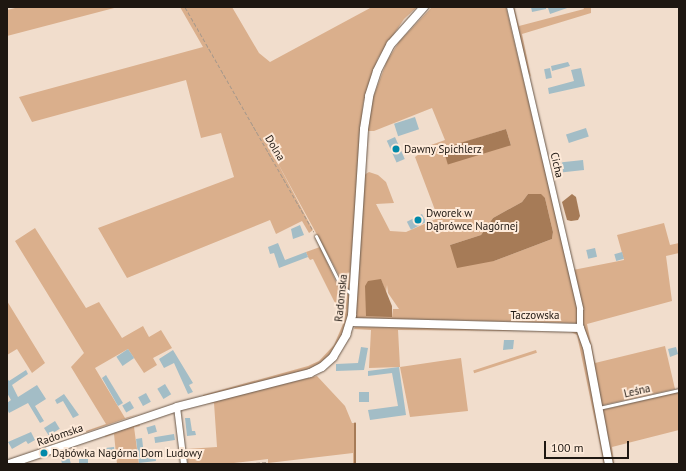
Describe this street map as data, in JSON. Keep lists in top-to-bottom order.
{
  "streets": {
    "street": ["Cicha", "Radomska", "Taczowska"],
    "lane": ["Leśna"],
    "path": ["Dolna"]
  },
  "crossings": [
    ["Cicha", "Taczowska"],
    ["Radomska", "Taczowska"]
  ],
  "places": ["Dawny Spichlerz", "Dworek w Dąbrówce Nagórnej", "Dąbówka Nagórna Dom Ludowy"],
  "scale_bar": "100 m"
}
